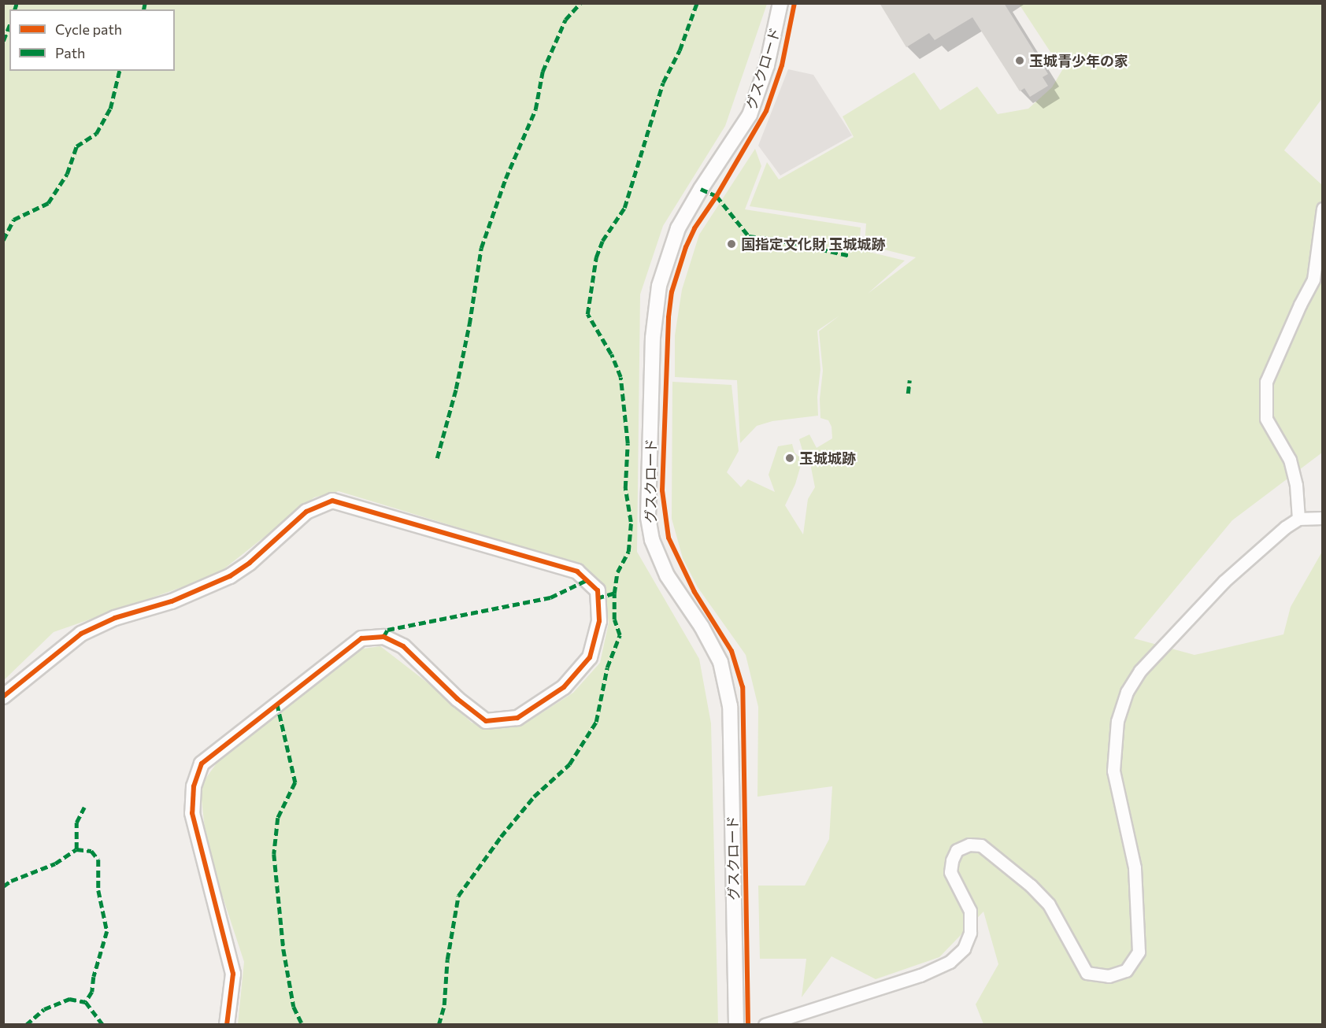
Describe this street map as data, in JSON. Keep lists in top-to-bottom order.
{
  "streets": {
    "street": ["グスクロード"]
  },
  "places": ["玉城青少年の家", "国指定文化財 玉城城跡", "玉城城跡"],
  "legend": ["Cycle path", "Path"]
}
